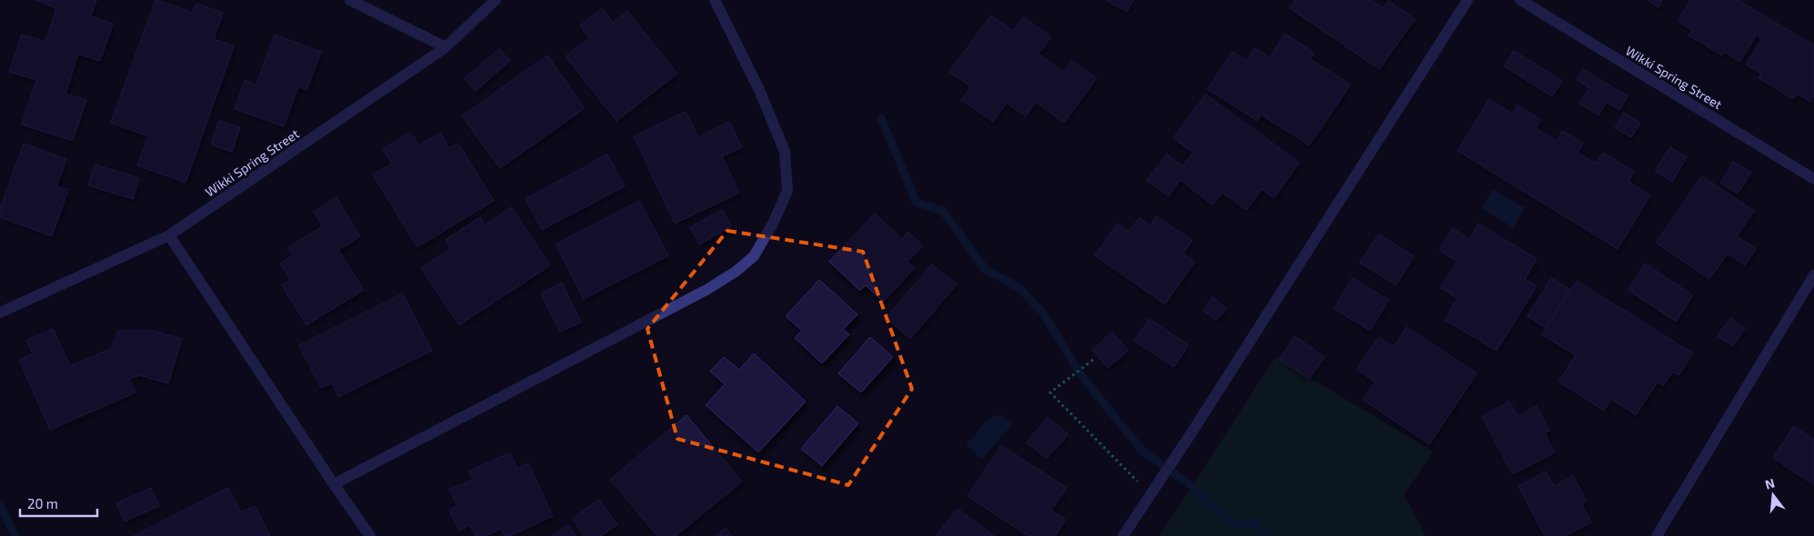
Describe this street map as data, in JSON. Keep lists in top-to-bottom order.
{
  "streets": {
    "street": ["Wikki Spring Street"]
  },
  "scale_bar": "20 m",
  "north": "top"
}
